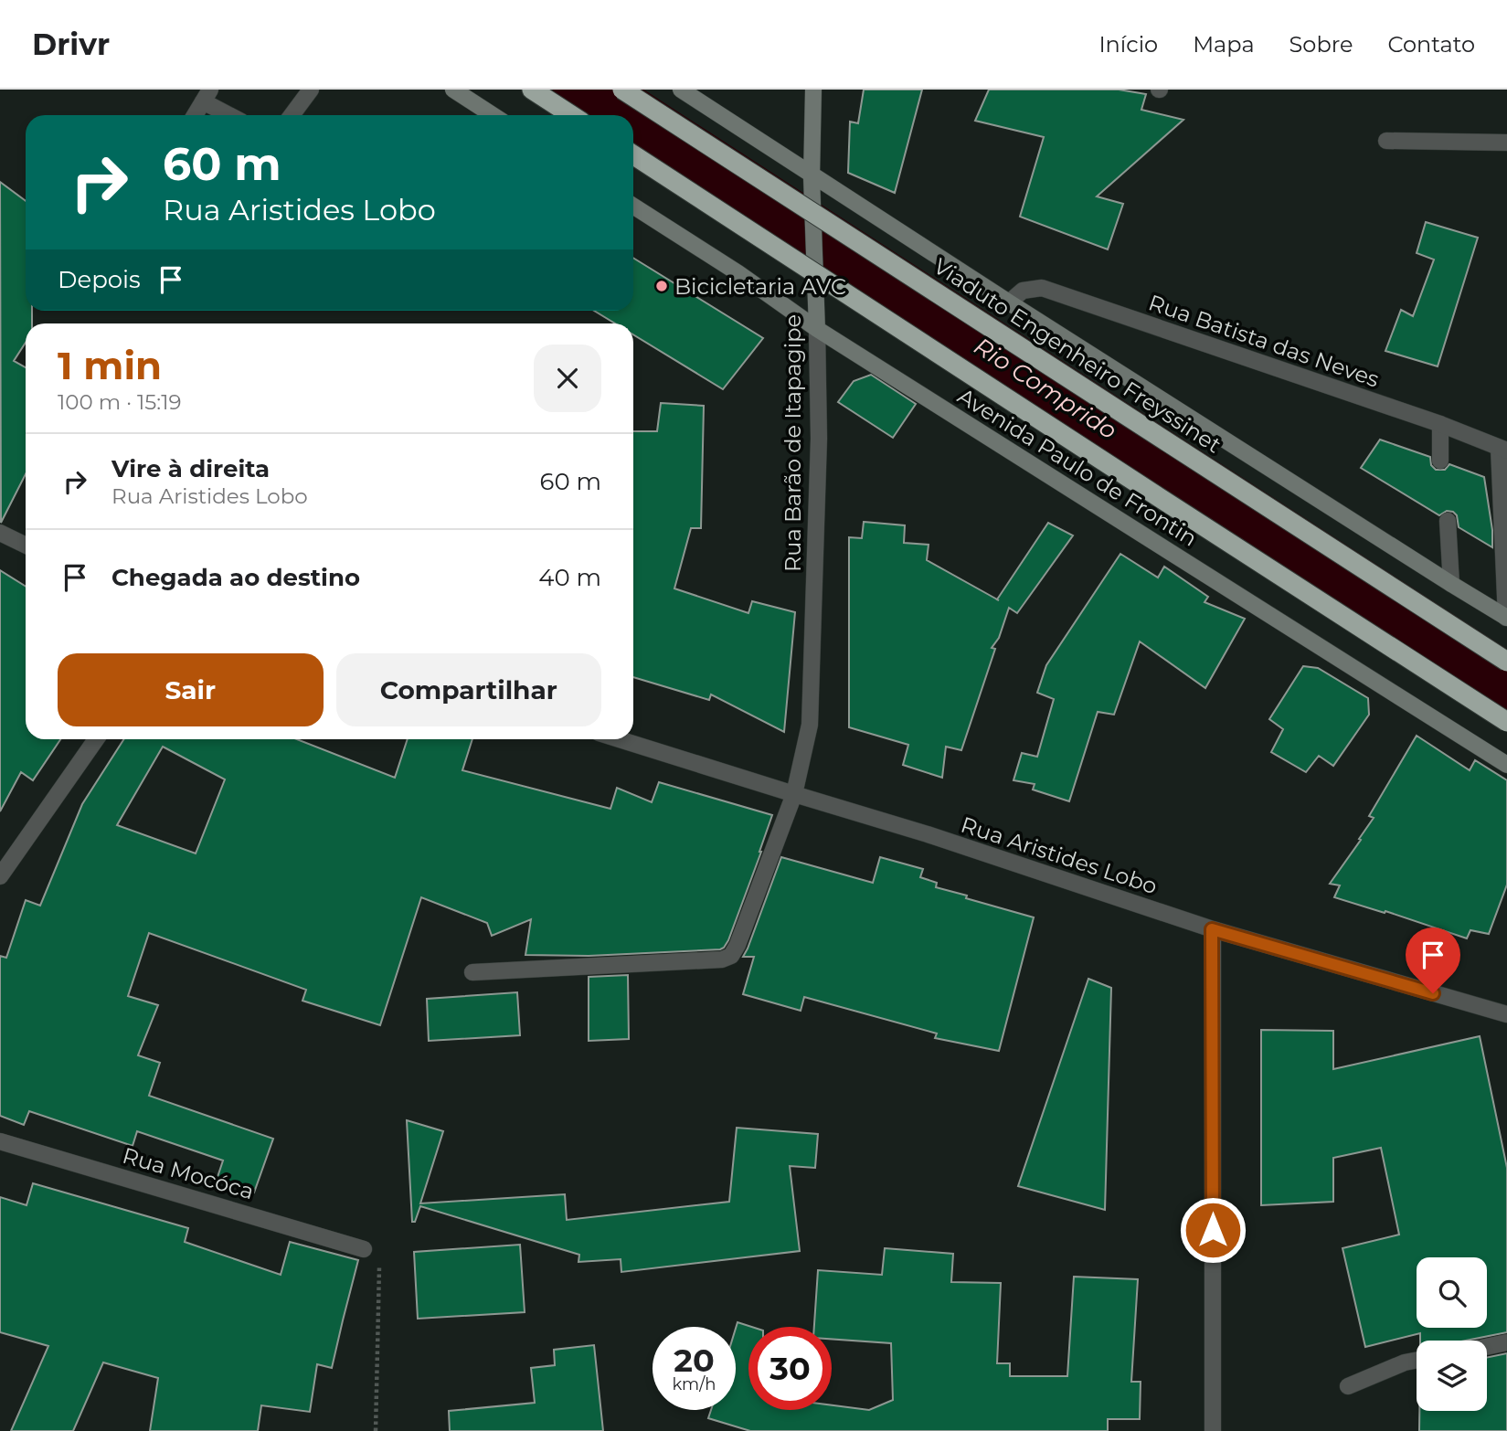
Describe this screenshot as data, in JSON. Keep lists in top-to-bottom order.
{
  "streets": {
    "highway": ["Viaduto Engenheiro Freyssinet"],
    "main road": ["Rua Barão de Itapagipe", "Avenida Paulo de Frontin"],
    "street": ["Rua Batista das Neves", "Rua Aristides Lobo", "Rua Mocóca"]
  },
  "crossings": [
    ["Rua Barão de Itapagipe", "Avenida Paulo de Frontin"],
    ["Rua Barão de Itapagipe", "Rua Aristides Lobo"]
  ],
  "water": ["Rio Comprido"],
  "places": ["Bicicletaria AVC"],
  "page": {
    "header": "Drivr",
    "nav": [
      "Início",
      "Mapa",
      "Sobre",
      "Contato"
    ],
    "turn": ["60 m", "Rua Aristides Lobo"],
    "then": "Depois",
    "heading": ["1 min", "100 m · 15:19"],
    "list": [
      {
        "name": "Vire à direita",
        "note": "Rua Aristides Lobo",
        "value": "60 m"
      },
      {
        "name": "Chegada ao destino",
        "value": "40 m"
      }
    ],
    "buttons": ["Sair", "Compartilhar"],
    "speed": "20 km/h",
    "limit": "30"
  }
}
